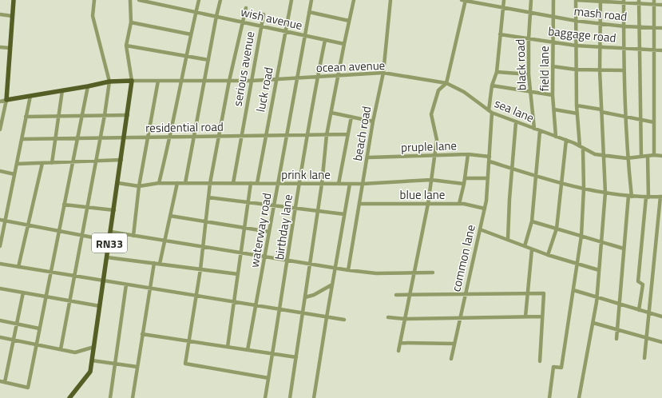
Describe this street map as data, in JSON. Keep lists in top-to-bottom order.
{
  "streets": {
    "main road": ["RN33"],
    "street": [
      "mash road",
      "wish avenue",
      "baggage road",
      "black road",
      "ocean avenue",
      "serious avenue",
      "field lane",
      "luck road",
      "sea lane",
      "residential road",
      "beach road",
      "pruple lane",
      "prink lane",
      "blue lane",
      "birthday lane",
      "waterway road",
      "common lane"
    ]
  },
  "crossings": [
    ["mash road", "black road"],
    ["mash road", "field lane"],
    ["mash road", "common lane"],
    ["wish avenue", "serious avenue"],
    ["wish avenue", "luck road"],
    ["wish avenue", "birthday lane"],
    ["wish avenue", "waterway road"],
    ["baggage road", "black road"],
    ["baggage road", "field lane"],
    ["baggage road", "common lane"],
    ["black road", "sea lane"],
    ["ocean avenue", "serious avenue"],
    ["ocean avenue", "luck road"],
    ["ocean avenue", "sea lane"],
    ["ocean avenue", "beach road"],
    ["ocean avenue", "birthday lane"],
    ["ocean avenue", "waterway road"],
    ["ocean avenue", "RN33"],
    ["serious avenue", "residential road"],
    ["serious avenue", "prink lane"],
    ["field lane", "sea lane"],
    ["luck road", "residential road"],
    ["luck road", "prink lane"],
    ["sea lane", "common lane"],
    ["residential road", "birthday lane"],
    ["residential road", "waterway road"],
    ["residential road", "RN33"],
    ["beach road", "pruple lane"],
    ["beach road", "prink lane"],
    ["beach road", "blue lane"],
    ["pruple lane", "common lane"],
    ["prink lane", "birthday lane"],
    ["prink lane", "waterway road"],
    ["prink lane", "RN33"],
    ["blue lane", "common lane"]
  ]
}
